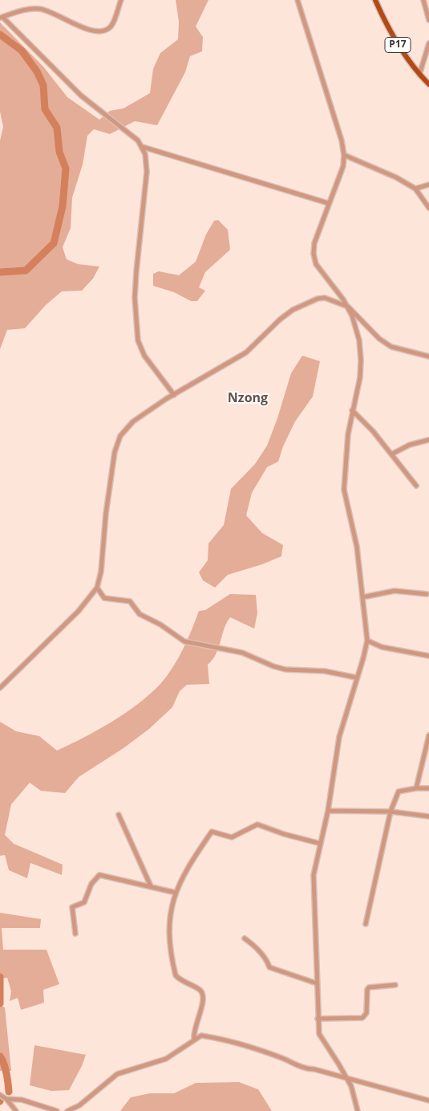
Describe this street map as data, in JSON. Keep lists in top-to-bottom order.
{
  "streets": {
    "main road": ["P17"]
  },
  "districts": ["Nzong"]
}
